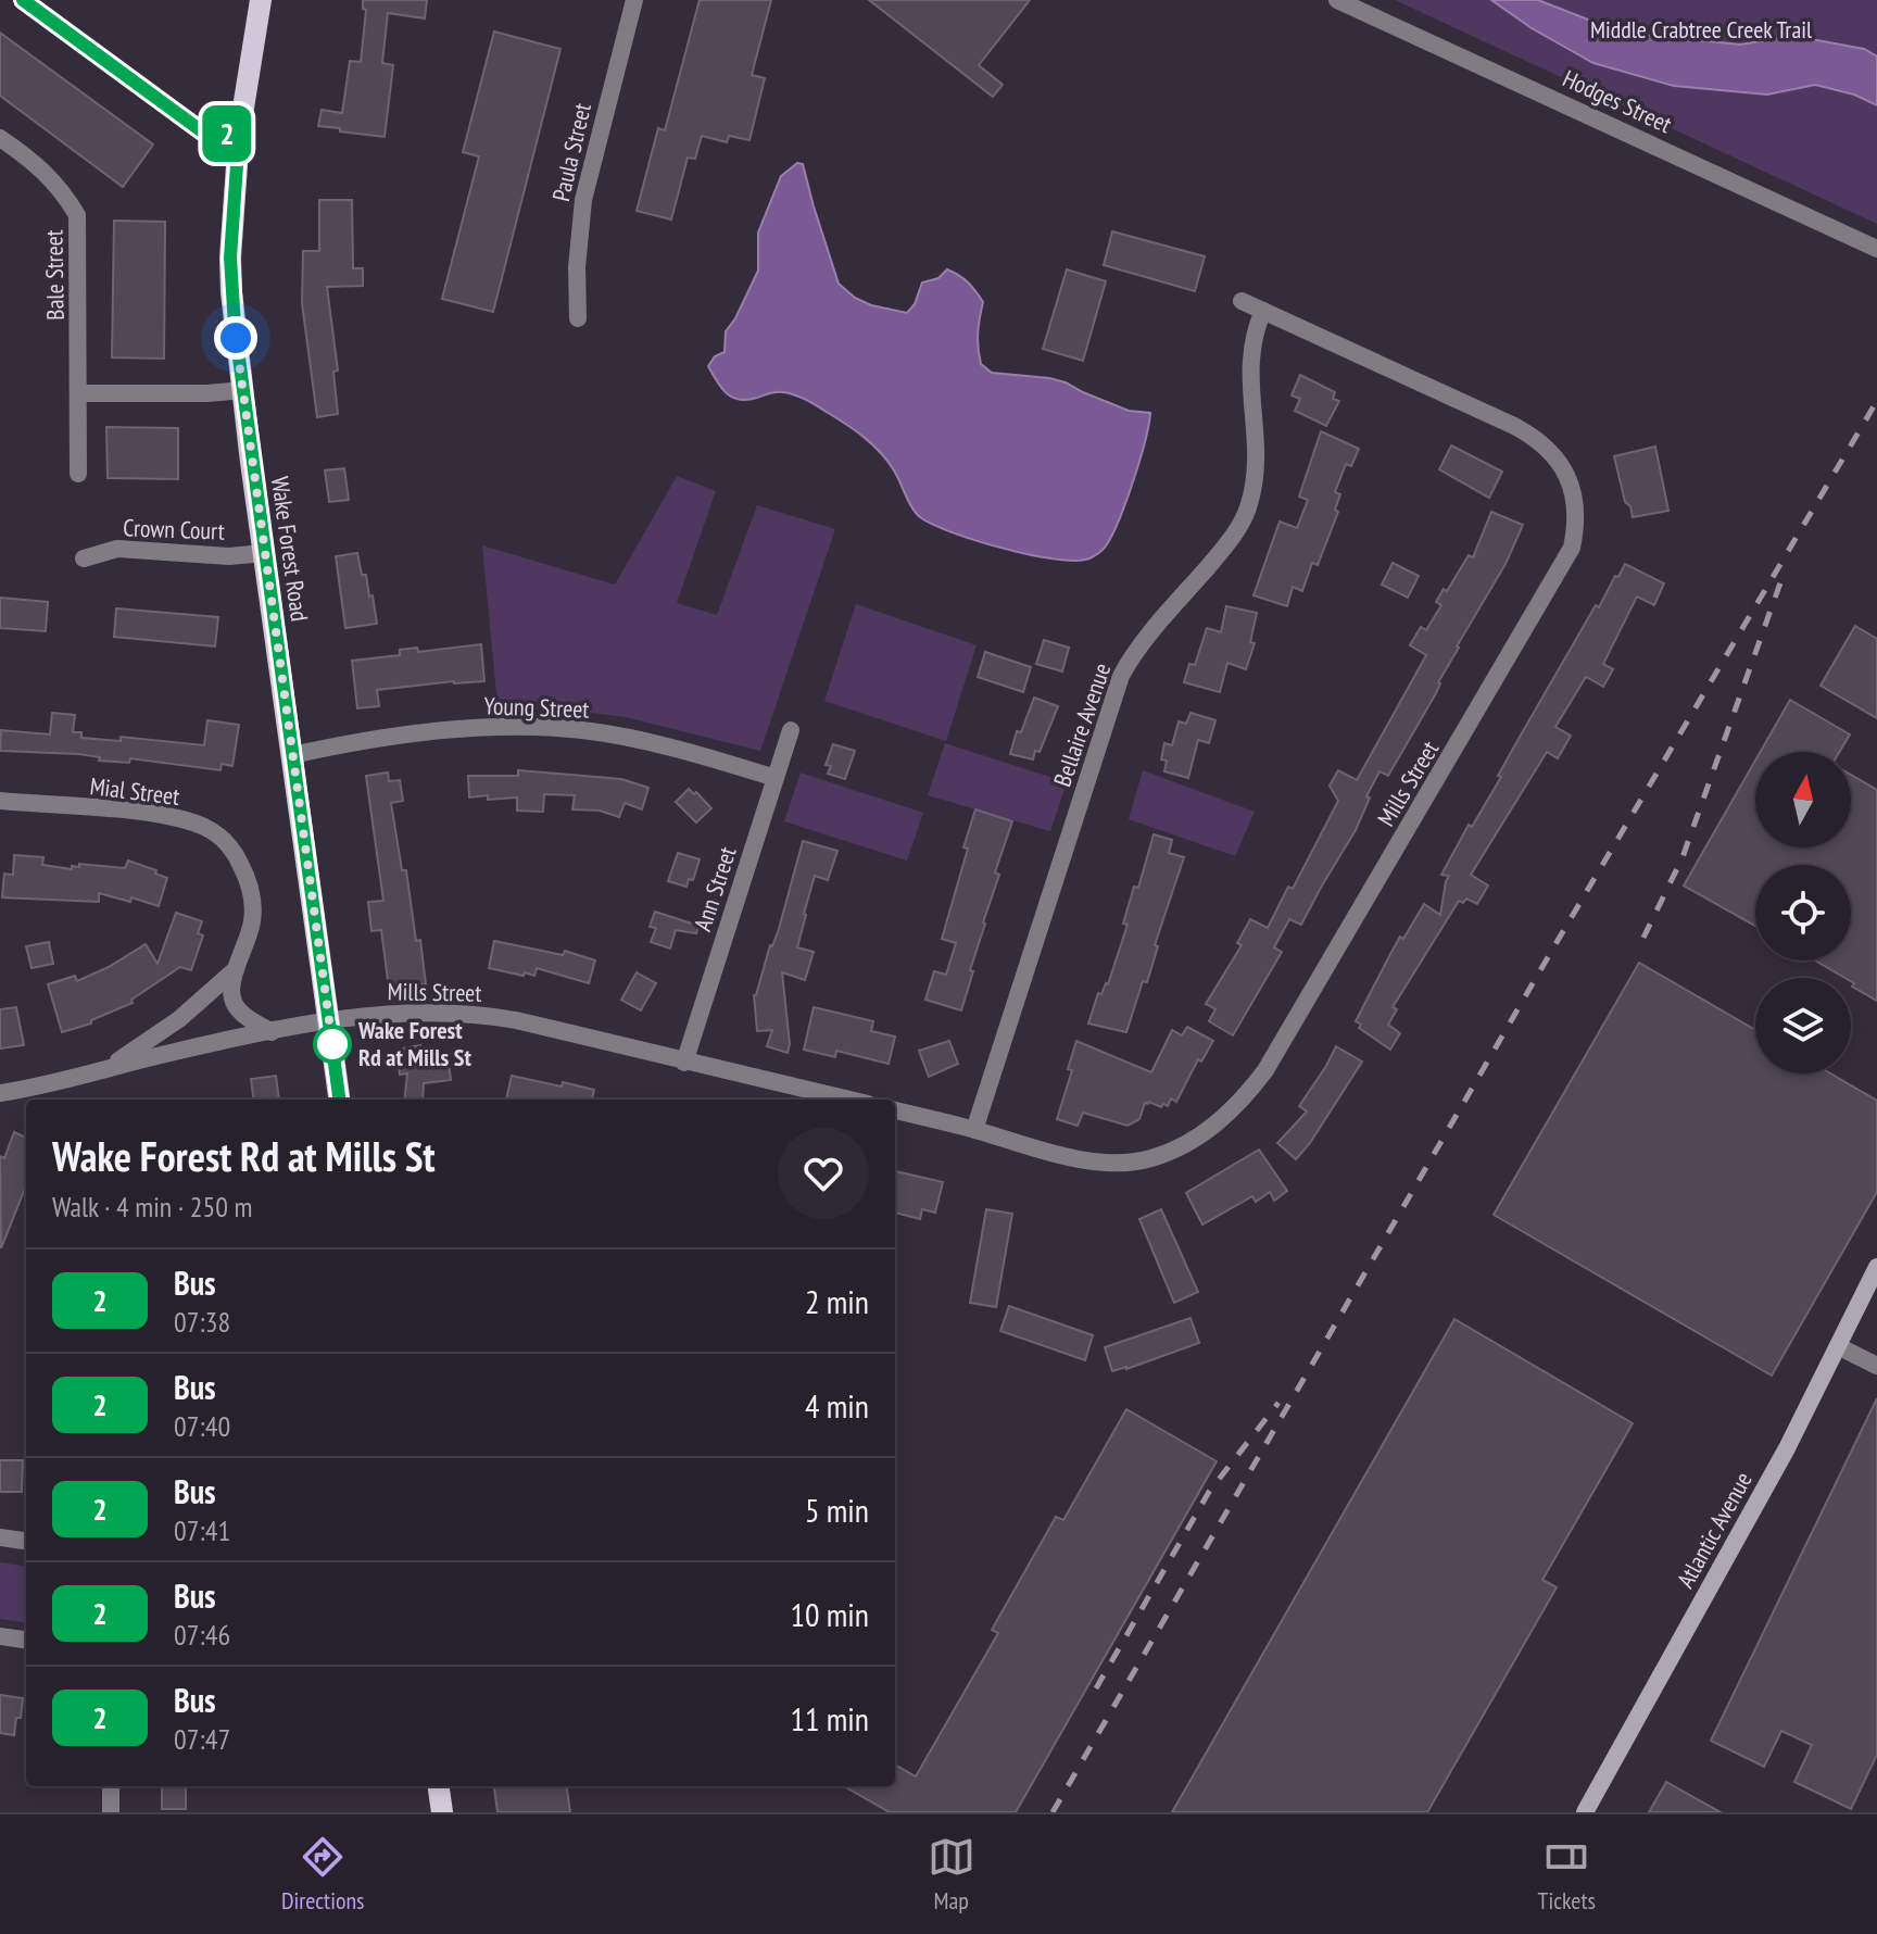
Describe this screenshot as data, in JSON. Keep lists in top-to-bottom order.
{
  "streets": {
    "main road": ["Wake Forest Road", "Atlantic Avenue"],
    "street": [
      "Hodges Street",
      "Paula Street",
      "Bale Street",
      "Crown Court",
      "Young Street",
      "Bellaire Avenue",
      "Mills Street",
      "Mial Street",
      "Ann Street"
    ]
  },
  "crossings": [
    ["Crown Court", "Wake Forest Road"],
    ["Wake Forest Road", "Young Street"],
    ["Wake Forest Road", "Mills Street"],
    ["Young Street", "Ann Street"],
    ["Bellaire Avenue", "Mills Street"],
    ["Mills Street", "Mial Street"],
    ["Mills Street", "Ann Street"]
  ],
  "parks": ["Middle Crabtree Creek Trail"],
  "places": ["Wake Forest Rd at Mills St"],
  "lines": ["bus line 2"],
  "north": "top",
  "page": {
    "on_map": "2",
    "heading": ["Wake Forest Rd at Mills St", "Walk · 4 min · 250 m"],
    "list": [
      {
        "mark": "2",
        "name": "Bus",
        "note": "07:38",
        "value": "2 min"
      },
      {
        "mark": "2",
        "name": "Bus",
        "note": "07:40",
        "value": "4 min"
      },
      {
        "mark": "2",
        "name": "Bus",
        "note": "07:41",
        "value": "5 min"
      },
      {
        "mark": "2",
        "name": "Bus",
        "note": "07:46",
        "value": "10 min"
      },
      {
        "mark": "2",
        "name": "Bus",
        "note": "07:47",
        "value": "11 min"
      }
    ],
    "tabs": ["Directions", "Map", "Tickets"]
  }
}
